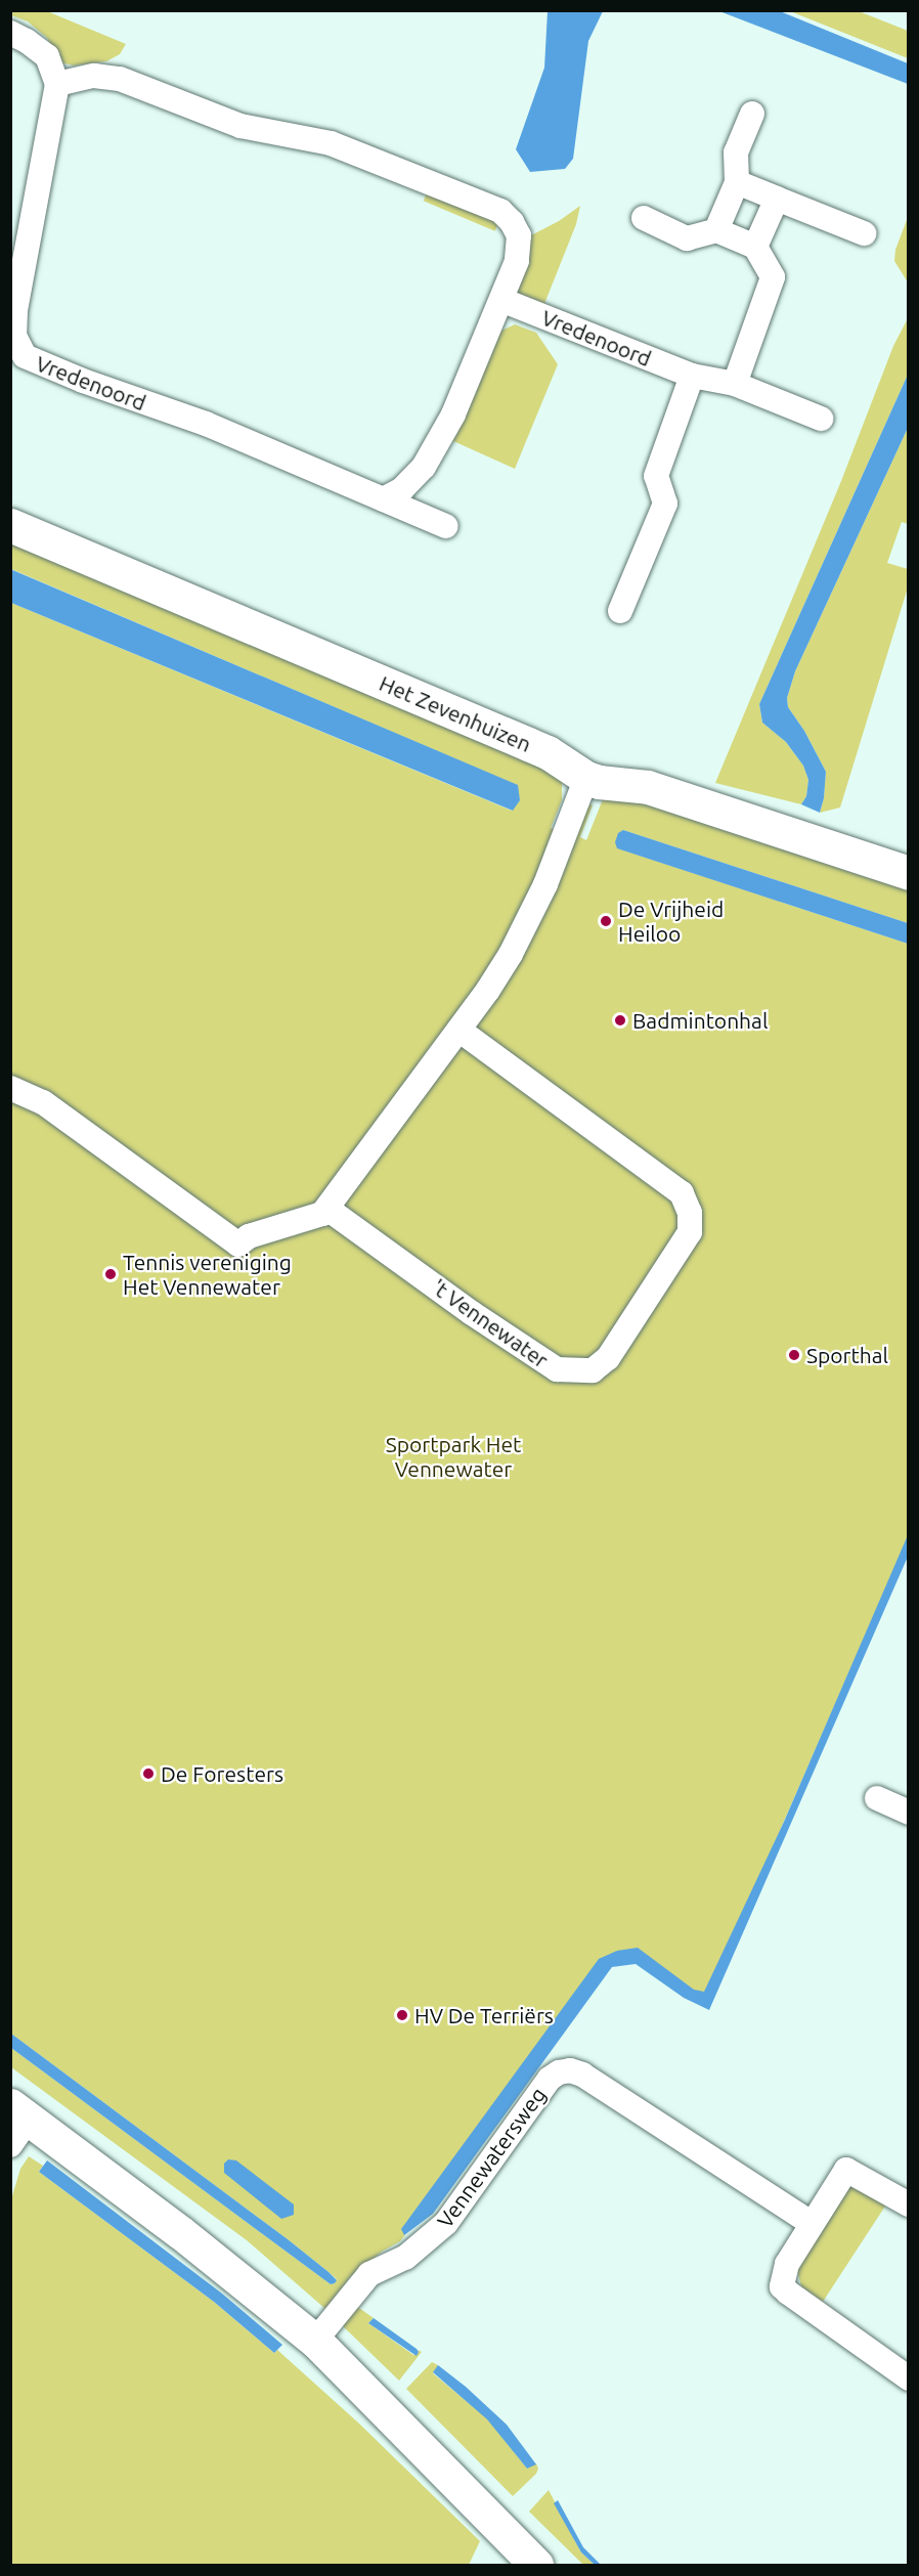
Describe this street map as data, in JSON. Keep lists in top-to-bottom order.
{
  "streets": {
    "street": [
      "Vredenoord",
      "Het Zevenhuizen",
      "'t Vennewater",
      "Vennewatersweg"
    ]
  },
  "parks": ["Sportpark Het Vennewater"],
  "places": [
    "De Vrijheid Heiloo",
    "Badmintonhal",
    "Tennis vereniging Het Vennewater",
    "Sporthal",
    "De Foresters",
    "HV De Terriërs"
  ]
}
